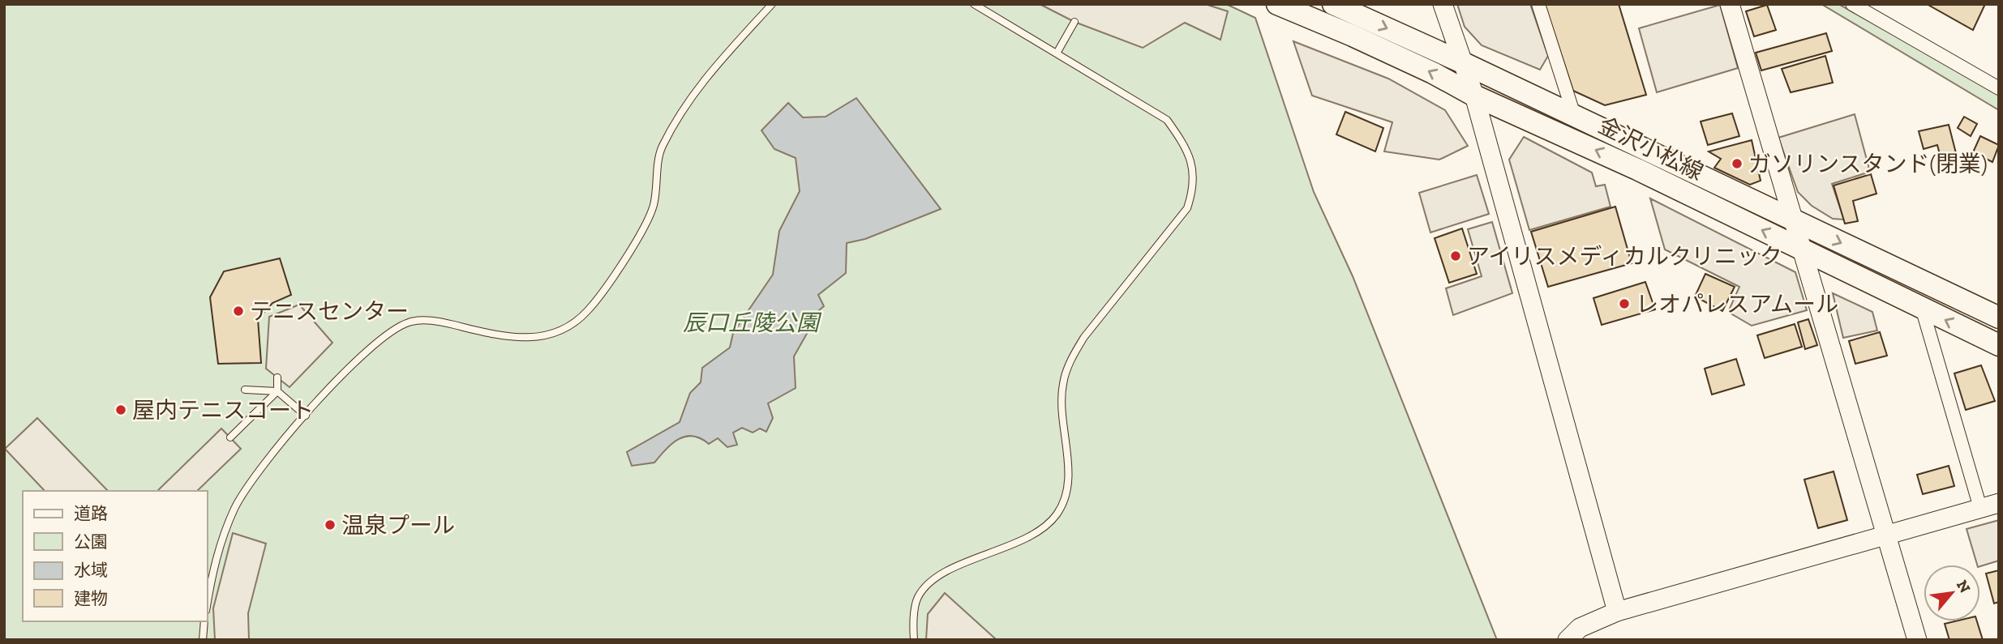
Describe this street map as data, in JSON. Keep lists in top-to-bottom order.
{
  "streets": {
    "main road": ["金沢小松線"]
  },
  "parks": ["辰口丘陵公園"],
  "places": [
    "ガソリンスタンド(閉業)",
    "アイリスメディカルクリニック",
    "レオパレスアムール",
    "テニスセンター",
    "屋内テニスコート",
    "温泉プール"
  ],
  "legend": [
    "道路",
    "公園",
    "水域",
    "建物"
  ],
  "north": "top right"
}
